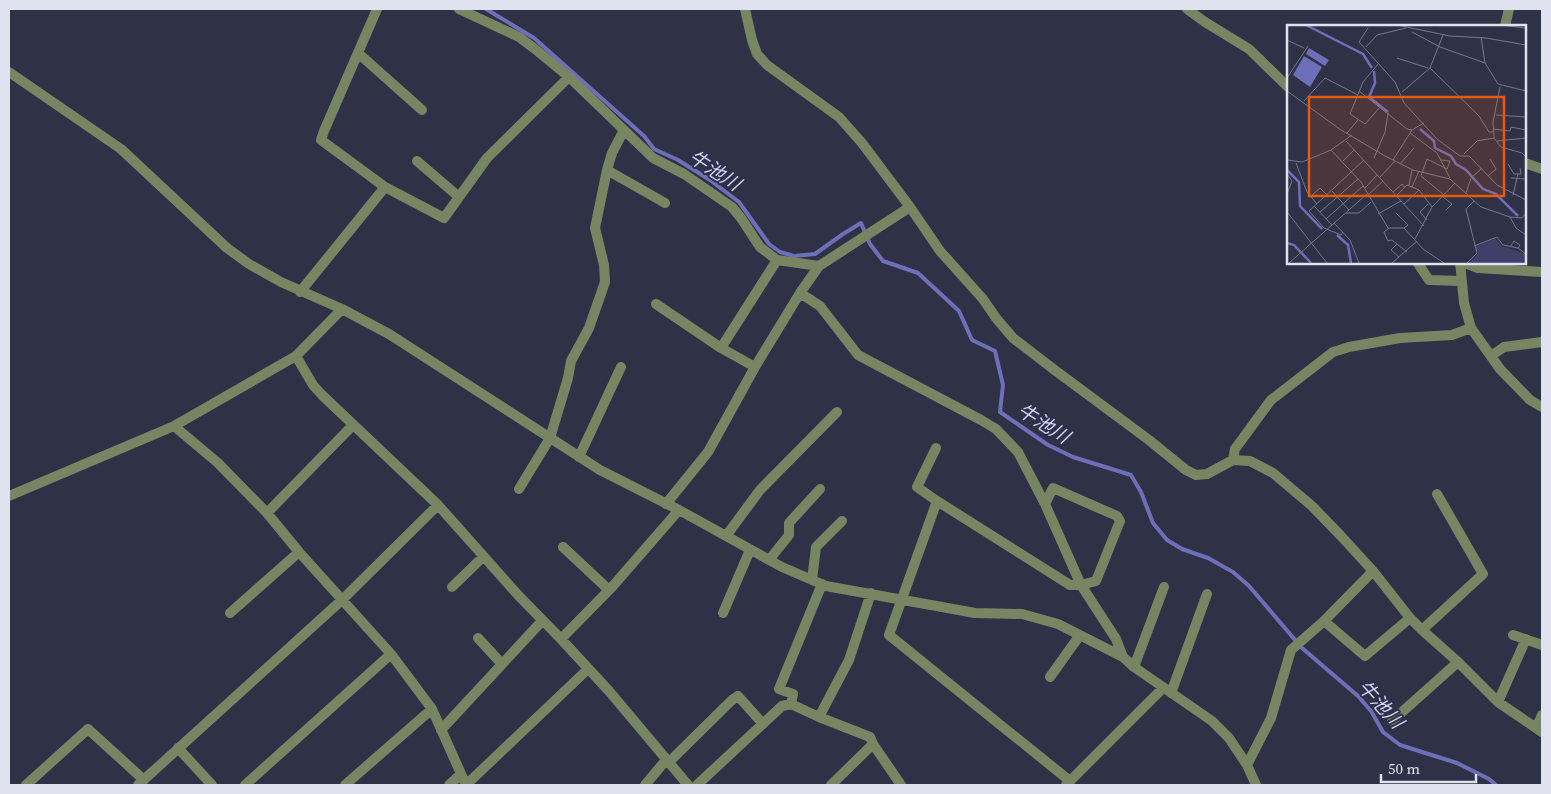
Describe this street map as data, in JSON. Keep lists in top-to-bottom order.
{
  "water": ["牛池川"],
  "scale_bar": "50 m"
}
